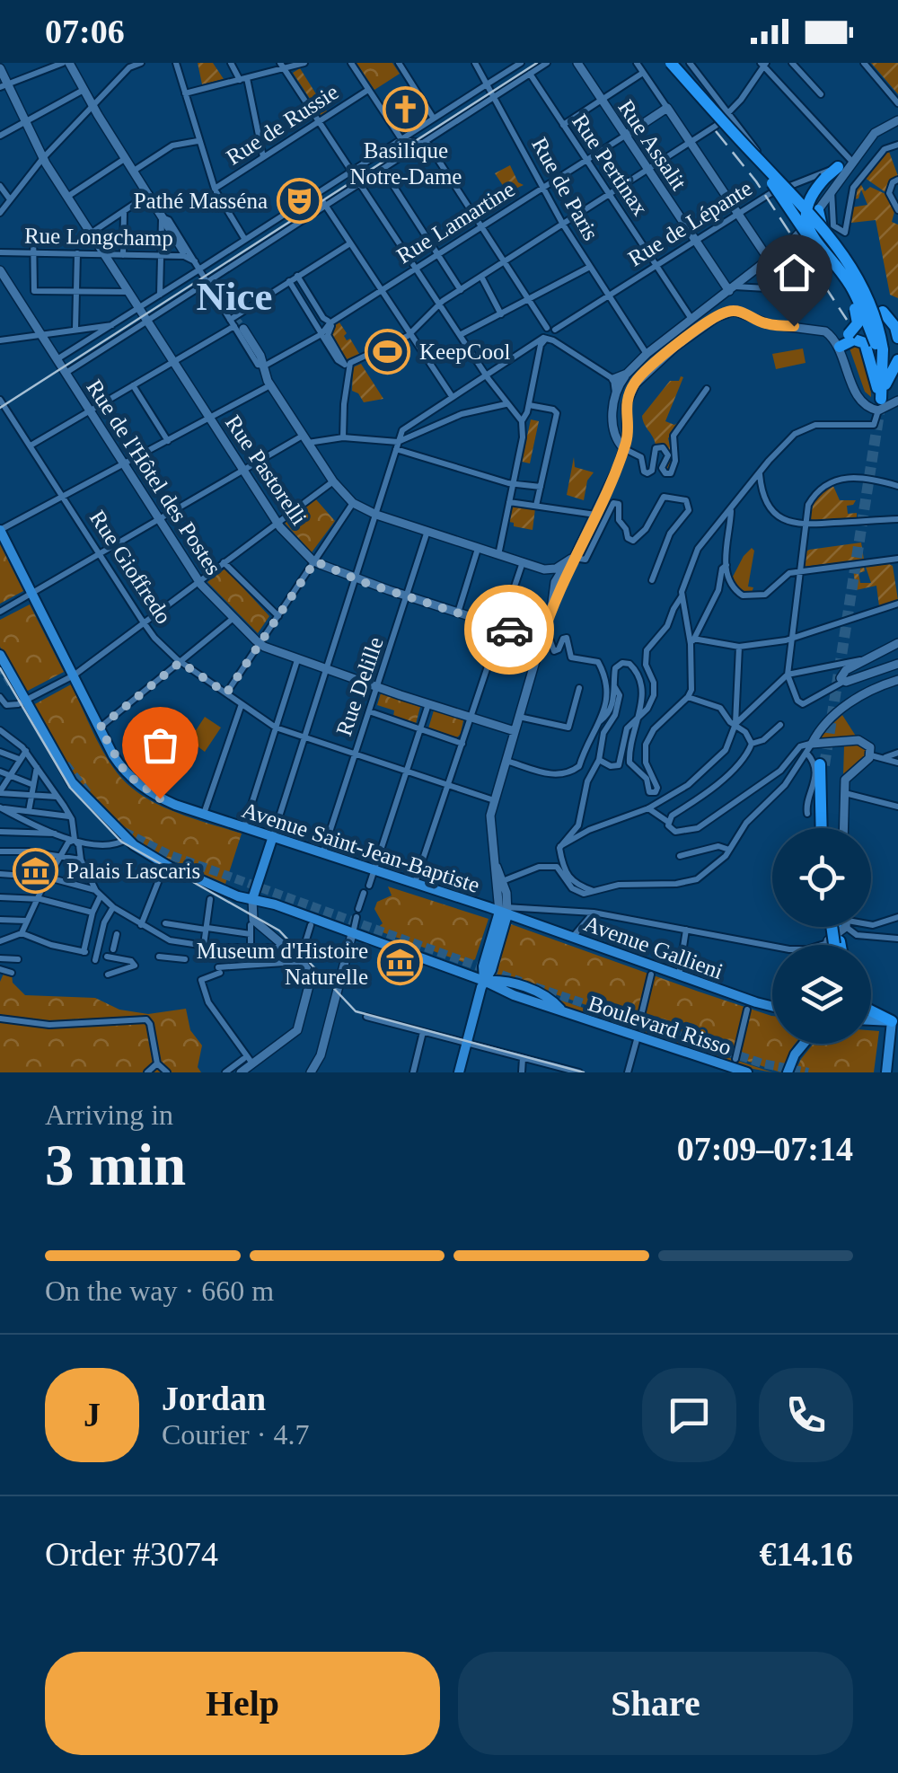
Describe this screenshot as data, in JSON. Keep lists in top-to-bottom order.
{
  "streets": {
    "main road": [
      "Rue Assalit",
      "Rue Lamartine",
      "Rue Pastorelli",
      "Rue de l'Hôtel des Postes",
      "Avenue Saint-Jean-Baptiste",
      "Avenue Gallieni",
      "Boulevard Risso"
    ],
    "street": [
      "Rue de Russie",
      "Rue Pertinax",
      "Rue de Paris",
      "Rue de Lépante",
      "Rue Longchamp",
      "Rue Gioffredo",
      "Rue Delille"
    ]
  },
  "crossings": [
    ["Rue Assalit", "Rue Lamartine"],
    ["Rue Assalit", "Rue de Lépante"],
    ["Rue Pertinax", "Rue Lamartine"],
    ["Rue Pertinax", "Rue de Lépante"],
    ["Rue de Paris", "Rue Lamartine"],
    ["Rue de Paris", "Rue de Lépante"],
    ["Rue Longchamp", "Rue Pastorelli"],
    ["Rue Pastorelli", "Rue Delille"],
    ["Rue de l'Hôtel des Postes", "Rue Delille"],
    ["Rue Gioffredo", "Rue Delille"],
    ["Rue Delille", "Avenue Saint-Jean-Baptiste"],
    ["Avenue Saint-Jean-Baptiste", "Avenue Gallieni"]
  ],
  "districts": ["Nice"],
  "places": {
    "church": ["Basilique Notre-Dame"],
    "theatre": ["Pathé Masséna"],
    "sports": ["KeepCool"],
    "museum": ["Palais Lascaris", "Museum d'Histoire Naturelle"]
  },
  "page": {
    "status": "07:06",
    "heading": ["3 min", "Arriving in", "07:09–07:14"],
    "panel": [
      "Jordan",
      "Courier · 4.7",
      "Order #3074",
      "€14.16"
    ],
    "bar": "On the way · 660 m",
    "round": "J",
    "buttons": ["Help", "Share"]
  }
}
